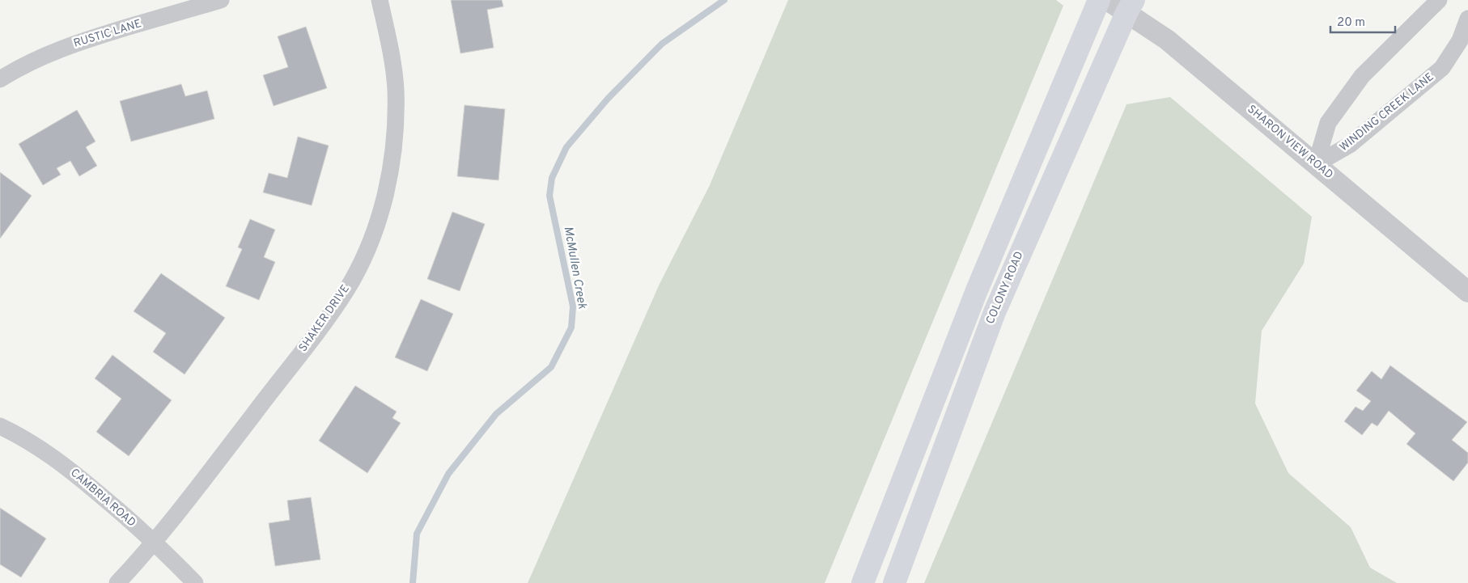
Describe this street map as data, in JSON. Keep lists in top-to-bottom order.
{
  "streets": {
    "main road": ["COLONY ROAD"],
    "street": [
      "RUSTIC LANE",
      "WINDING CREEK LANE",
      "SHARON VIEW ROAD",
      "SHAKER DRIVE",
      "CAMBRIA ROAD"
    ]
  },
  "crossings": [
    ["WINDING CREEK LANE", "SHARON VIEW ROAD"],
    ["SHARON VIEW ROAD", "COLONY ROAD"],
    ["SHAKER DRIVE", "CAMBRIA ROAD"]
  ],
  "water": ["McMullen Creek"],
  "scale_bar": "20 m"
}
